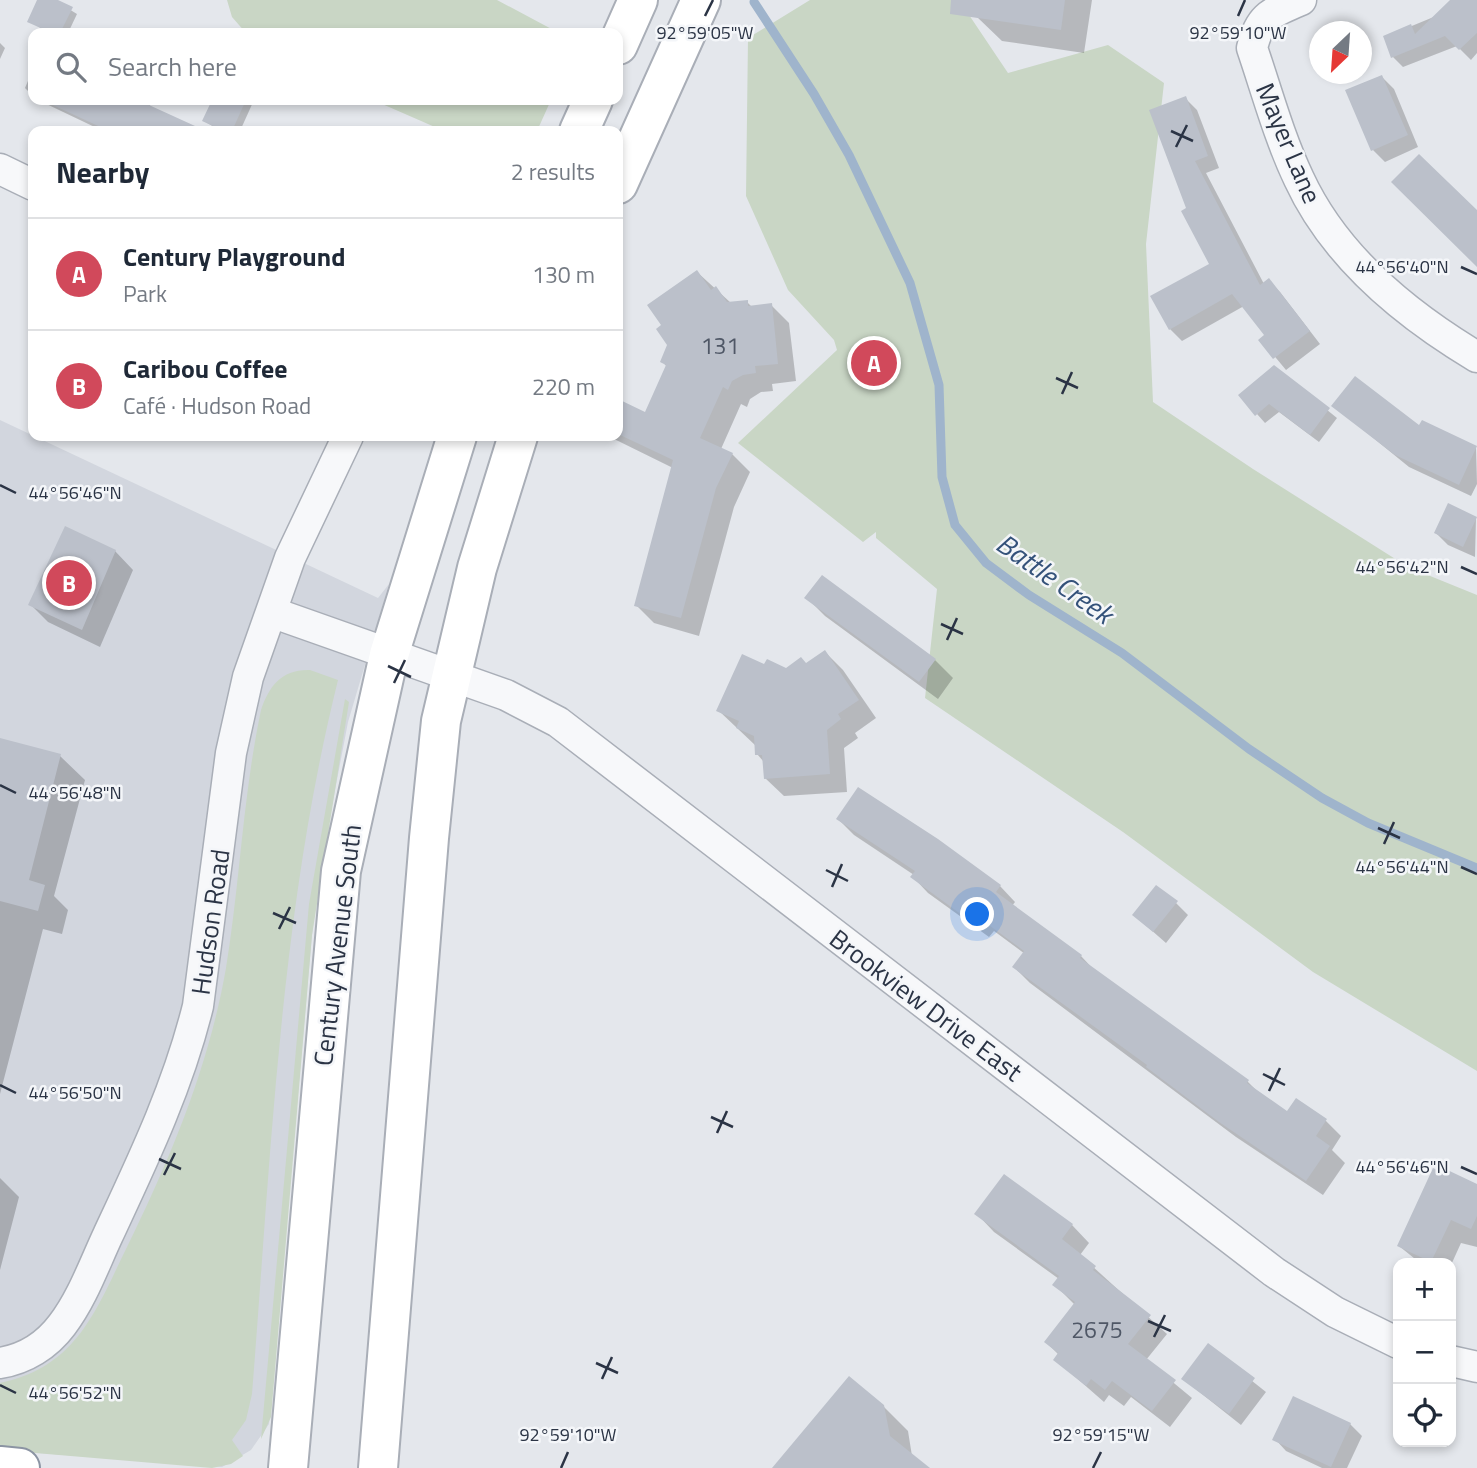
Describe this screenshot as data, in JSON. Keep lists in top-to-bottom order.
{
  "streets": {
    "main road": ["Century Avenue South"],
    "street": ["Mayer Lane", "Hudson Road", "Brookview Drive East"]
  },
  "water": ["Battle Creek"],
  "house_numbers": ["131", "2675"],
  "north": "bottom left",
  "page": {
    "search": "Search here",
    "heading": ["Nearby", "2 results"],
    "list": [
      {
        "mark": "A",
        "name": "Century Playground",
        "note": "Park",
        "value": "130 m"
      },
      {
        "mark": "B",
        "name": "Caribou Coffee",
        "note": "Café · Hudson Road",
        "value": "220 m"
      }
    ],
    "pins": ["A", "B"],
    "map_buttons": ["+", "−"]
  },
  "coordinates": [
    "92°59'05\"W",
    "92°59'10\"W",
    "44°56'40\"N",
    "44°56'46\"N",
    "44°56'42\"N",
    "44°56'48\"N",
    "44°56'44\"N",
    "44°56'50\"N",
    "44°56'52\"N",
    "92°59'15\"W"
  ]
}
